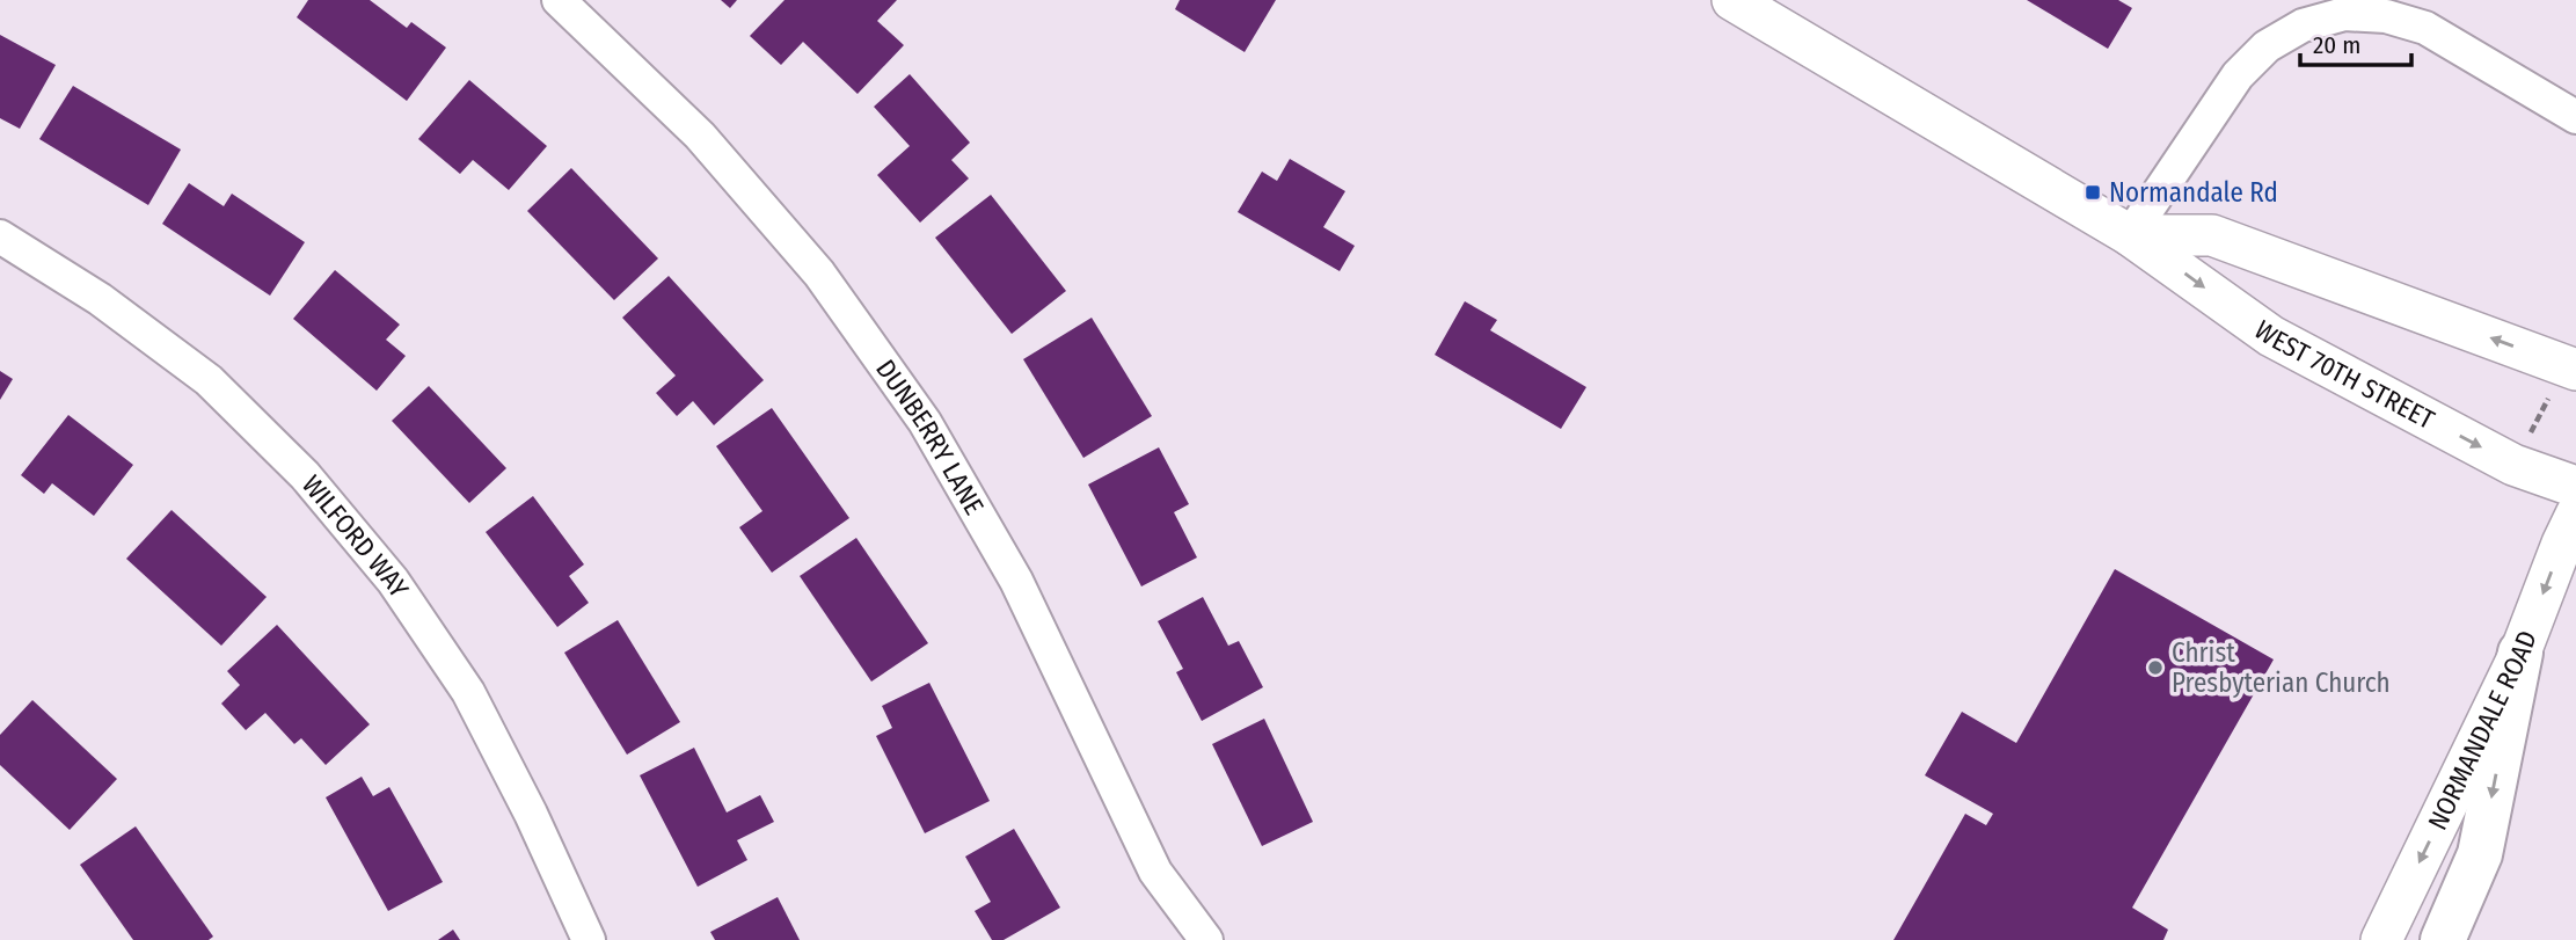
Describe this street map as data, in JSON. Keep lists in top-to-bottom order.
{
  "streets": {
    "street": [
      "WEST 70TH STREET",
      "DUNBERRY LANE",
      "WILFORD WAY",
      "NORMANDALE ROAD"
    ]
  },
  "one_way": ["NORMANDALE ROAD"],
  "places": {
    "transit": ["Normandale Rd"],
    "other": ["Christ Presbyterian Church"]
  },
  "scale_bar": "20 m"
}
